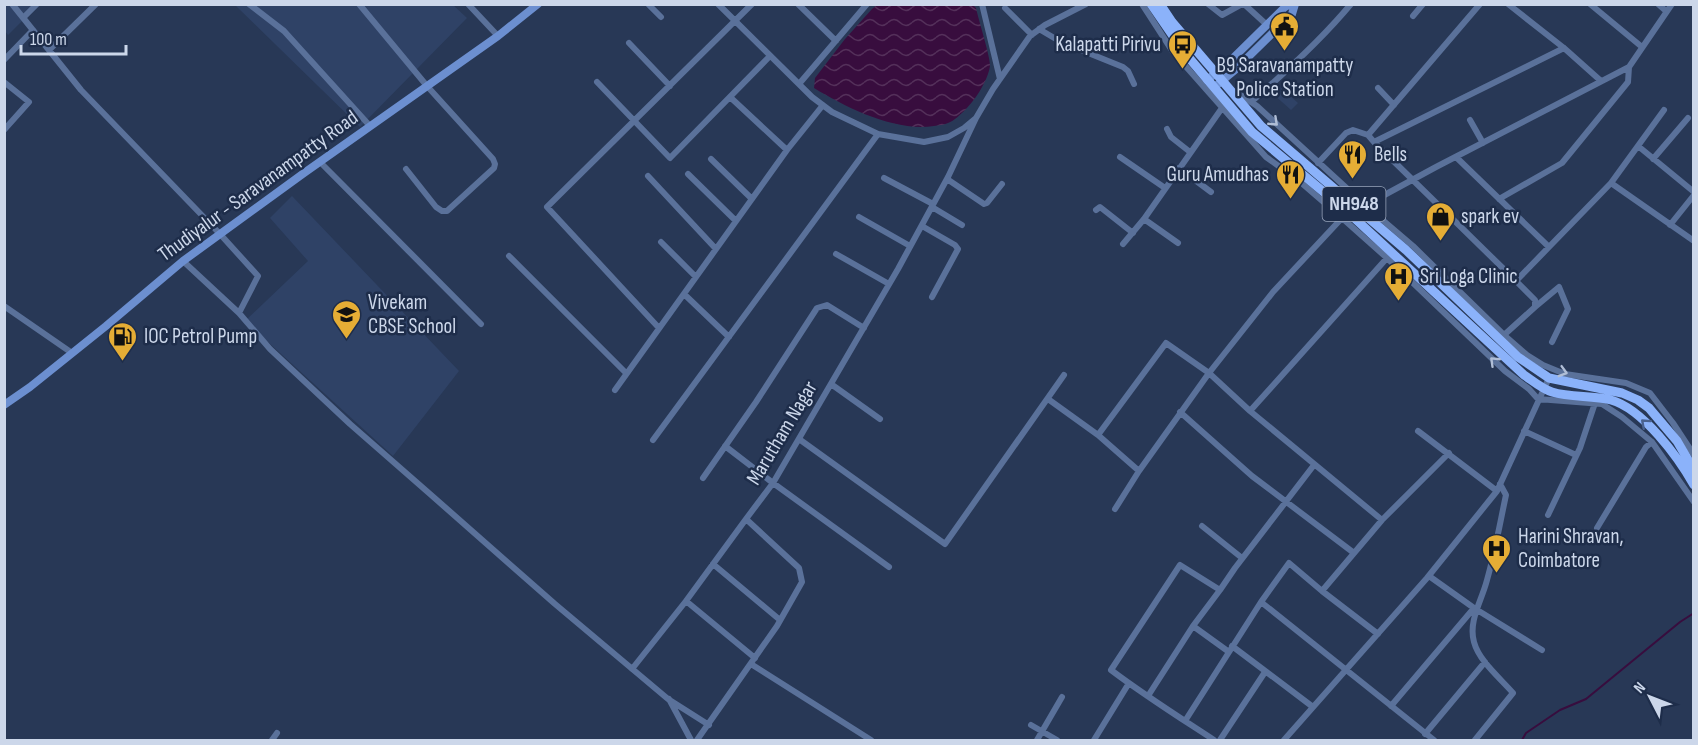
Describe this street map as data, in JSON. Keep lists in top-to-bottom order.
{
  "streets": {
    "highway": ["NH948"],
    "main road": ["Thudiyalur - Saravanampatty Road"],
    "street": ["Marutham Nagar"]
  },
  "places": {
    "public building": ["B9 Saravanampatty Police Station"],
    "bus stop": ["Kalapatti Pirivu"],
    "restaurant": ["Bells", "Guru Amudhas"],
    "shop": ["spark ev"],
    "hospital": ["Sri Loga Clinic", "Harini Shravan, Coimbatore"],
    "school or university": ["Vivekam CBSE School"],
    "fuel station": ["IOC Petrol Pump"]
  },
  "scale_bar": "100 m",
  "north": "top left"
}
